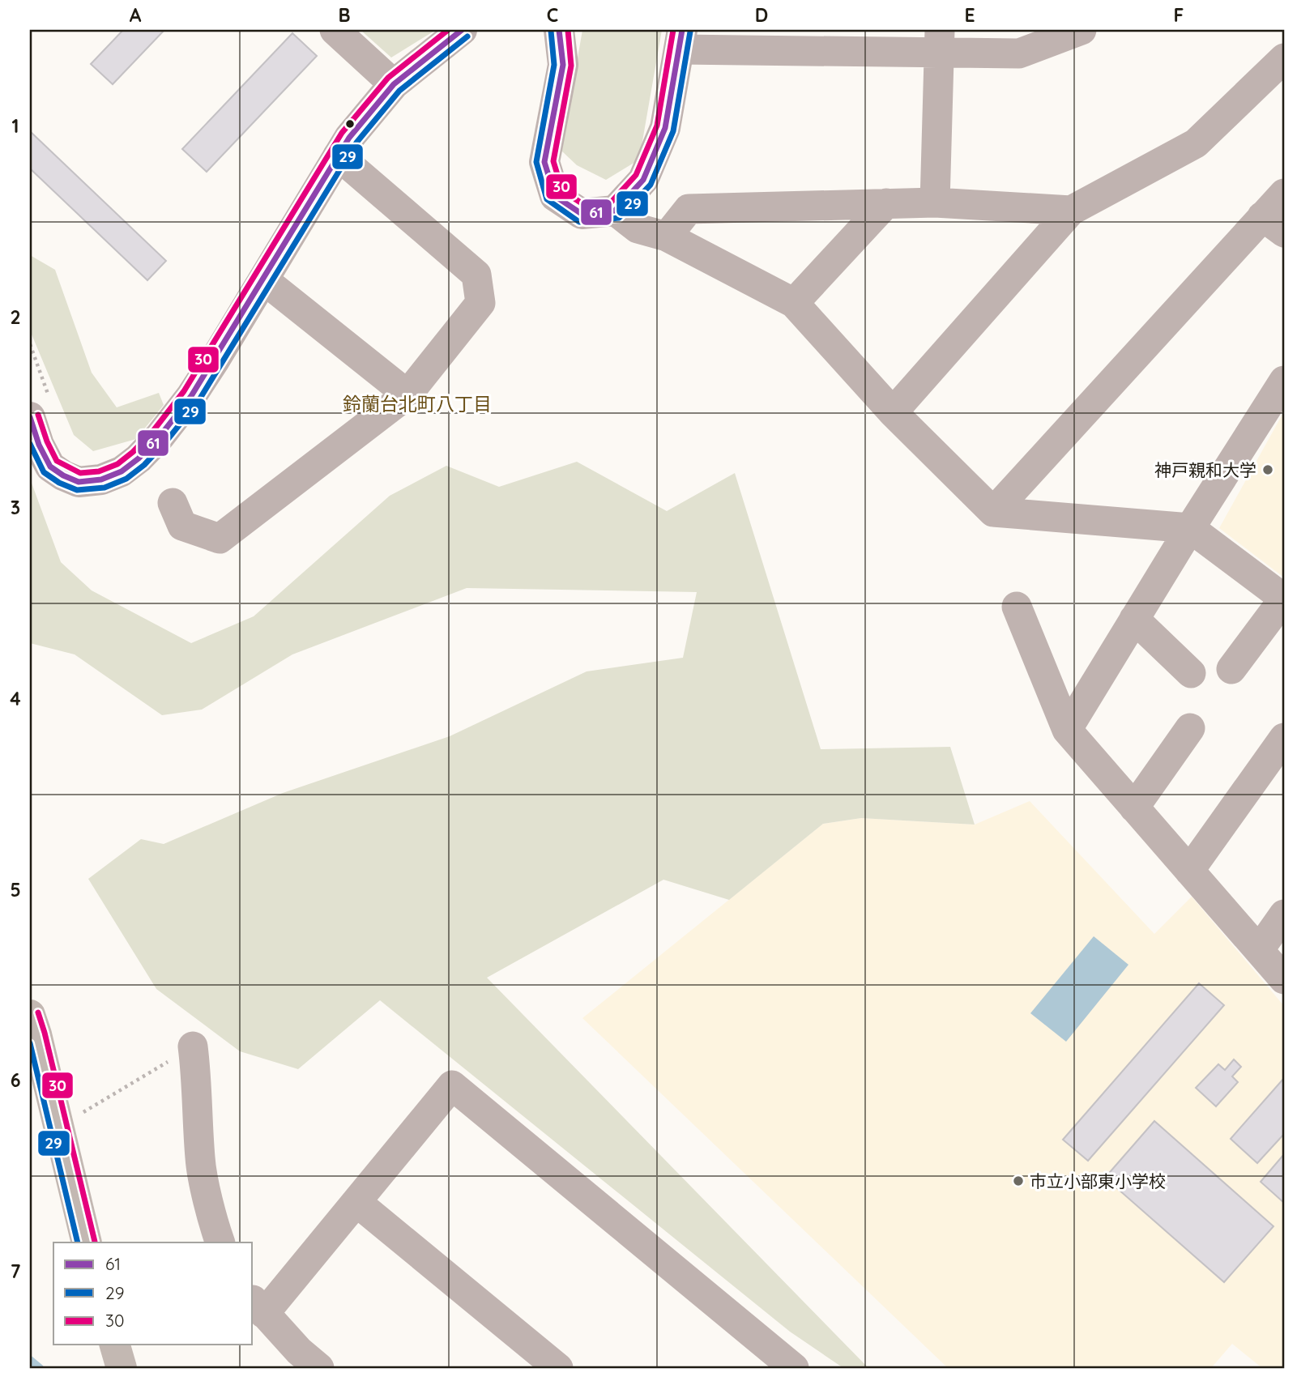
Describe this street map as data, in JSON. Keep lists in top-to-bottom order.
{
  "districts": ["鈴蘭台北町八丁目"],
  "places": ["神戸親和大学", "市立小部東小学校"],
  "lines": ["transit line 61", "transit line 30", "transit line 29"],
  "legend": ["61", "29", "30"],
  "grid": {
    "columns": [
      "A",
      "B",
      "C",
      "D",
      "E",
      "F"
    ],
    "rows": [
      "1",
      "2",
      "3",
      "4",
      "5",
      "6",
      "7"
    ]
  }
}
